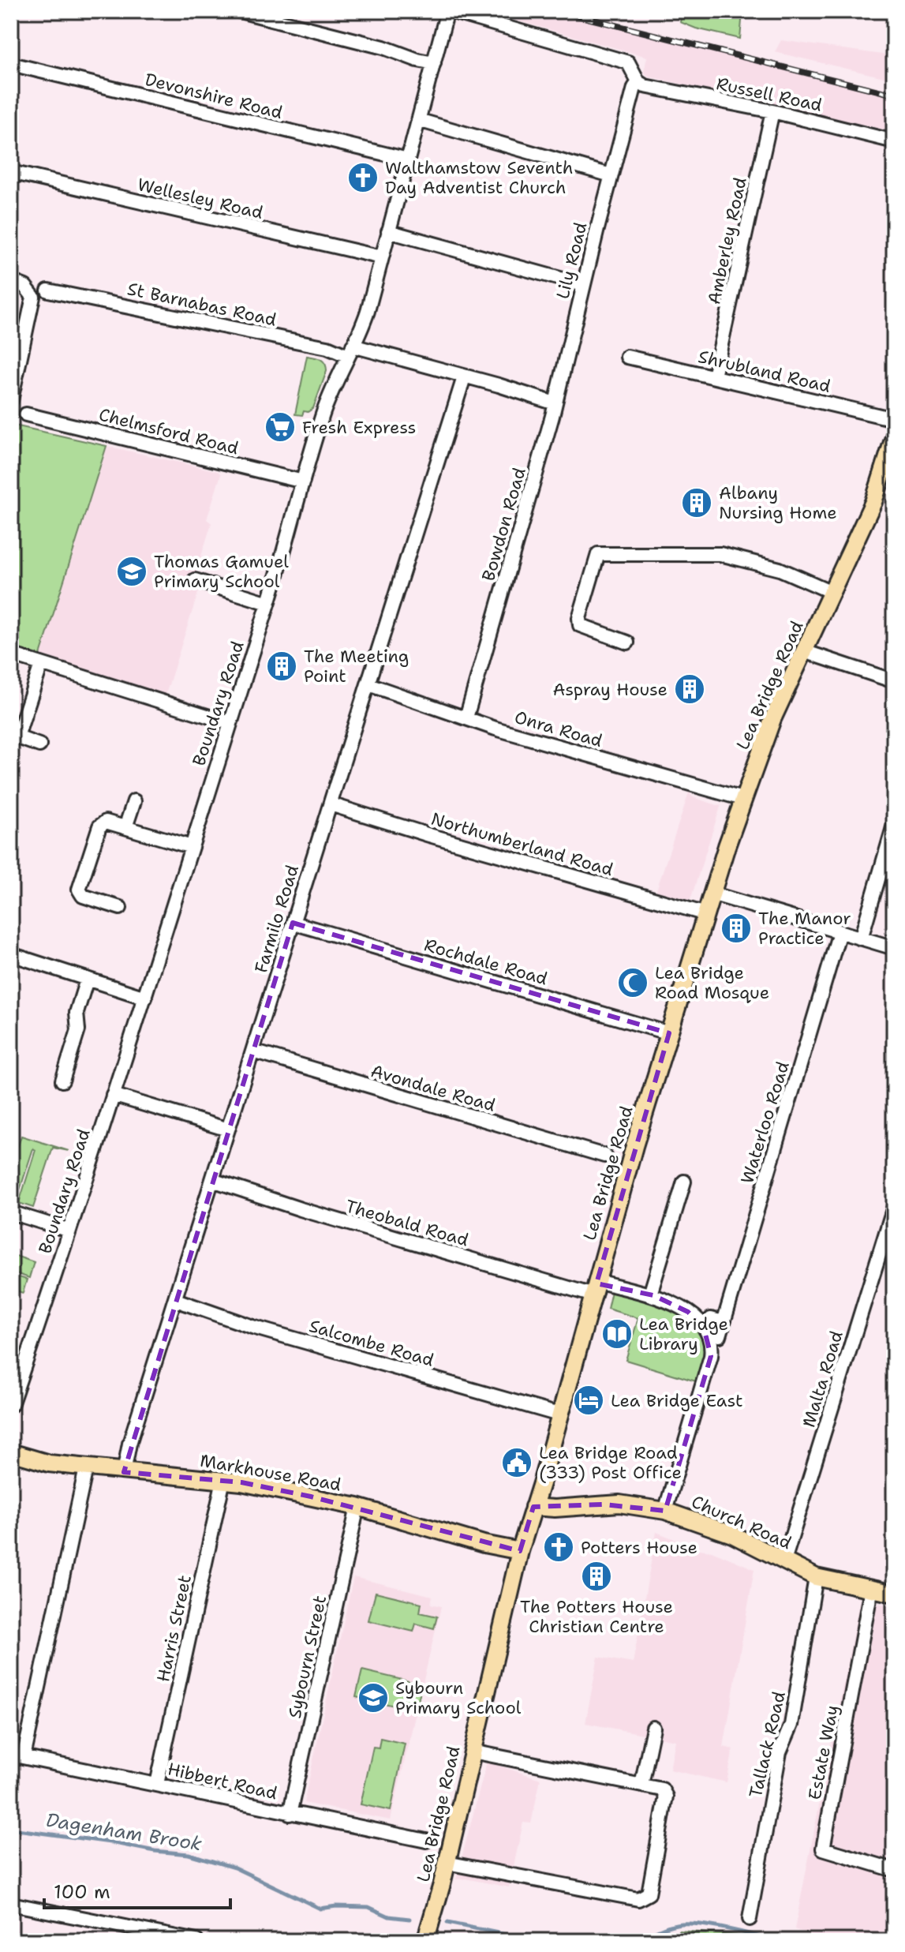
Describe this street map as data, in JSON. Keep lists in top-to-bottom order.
{
  "streets": {
    "main road": ["Lea Bridge Road", "Markhouse Road", "Church Road"],
    "street": [
      "Russell Road",
      "Devonshire Road",
      "Wellesley Road",
      "Amberley Road",
      "Lily Road",
      "St Barnabas Road",
      "Shrubland Road",
      "Chelmsford Road",
      "Bowdon Road",
      "Boundary Road",
      "Onra Road",
      "Northumberland Road",
      "Farmilo Road",
      "Rochdale Road",
      "Avondale Road",
      "Waterloo Road",
      "Theobald Road",
      "Salcombe Road",
      "Malta Road",
      "Harris Street",
      "Sybourn Street",
      "Tallack Road",
      "Estate Way",
      "Hibbert Road"
    ]
  },
  "crossings": [
    ["Russell Road", "Amberley Road"],
    ["Russell Road", "Lily Road"],
    ["Devonshire Road", "Boundary Road"],
    ["Wellesley Road", "Boundary Road"],
    ["Amberley Road", "Shrubland Road"],
    ["Lily Road", "Bowdon Road"],
    ["St Barnabas Road", "Bowdon Road"],
    ["St Barnabas Road", "Boundary Road"],
    ["St Barnabas Road", "Farmilo Road"],
    ["Chelmsford Road", "Boundary Road"],
    ["Bowdon Road", "Onra Road"],
    ["Lea Bridge Road", "Onra Road"],
    ["Lea Bridge Road", "Northumberland Road"],
    ["Lea Bridge Road", "Rochdale Road"],
    ["Lea Bridge Road", "Theobald Road"],
    ["Lea Bridge Road", "Salcombe Road"],
    ["Lea Bridge Road", "Markhouse Road"],
    ["Lea Bridge Road", "Church Road"],
    ["Onra Road", "Farmilo Road"],
    ["Northumberland Road", "Farmilo Road"],
    ["Farmilo Road", "Rochdale Road"],
    ["Farmilo Road", "Avondale Road"],
    ["Farmilo Road", "Theobald Road"],
    ["Farmilo Road", "Salcombe Road"],
    ["Farmilo Road", "Markhouse Road"],
    ["Theobald Road", "Church Road"],
    ["Malta Road", "Church Road"],
    ["Markhouse Road", "Harris Street"],
    ["Markhouse Road", "Sybourn Street"],
    ["Church Road", "Tallack Road"],
    ["Church Road", "Estate Way"],
    ["Harris Street", "Hibbert Road"],
    ["Sybourn Street", "Hibbert Road"]
  ],
  "water": ["Dagenham Brook"],
  "places": {
    "church": ["Walthamstow Seventh Day Adventist Church", "Potters House"],
    "supermarket": ["Fresh Express"],
    "building": [
      "Albany Nursing Home",
      "The Meeting Point",
      "Aspray House",
      "The Manor Practice",
      "The Potters House Christian Centre"
    ],
    "school or university": ["Thomas Gamuel Primary School", "Sybourn Primary School"],
    "mosque": ["Lea Bridge Road Mosque"],
    "library": ["Lea Bridge Library"],
    "hotel": ["Lea Bridge East"],
    "public building": ["Lea Bridge Road (333) Post Office"]
  },
  "scale_bar": "100 m"
}
